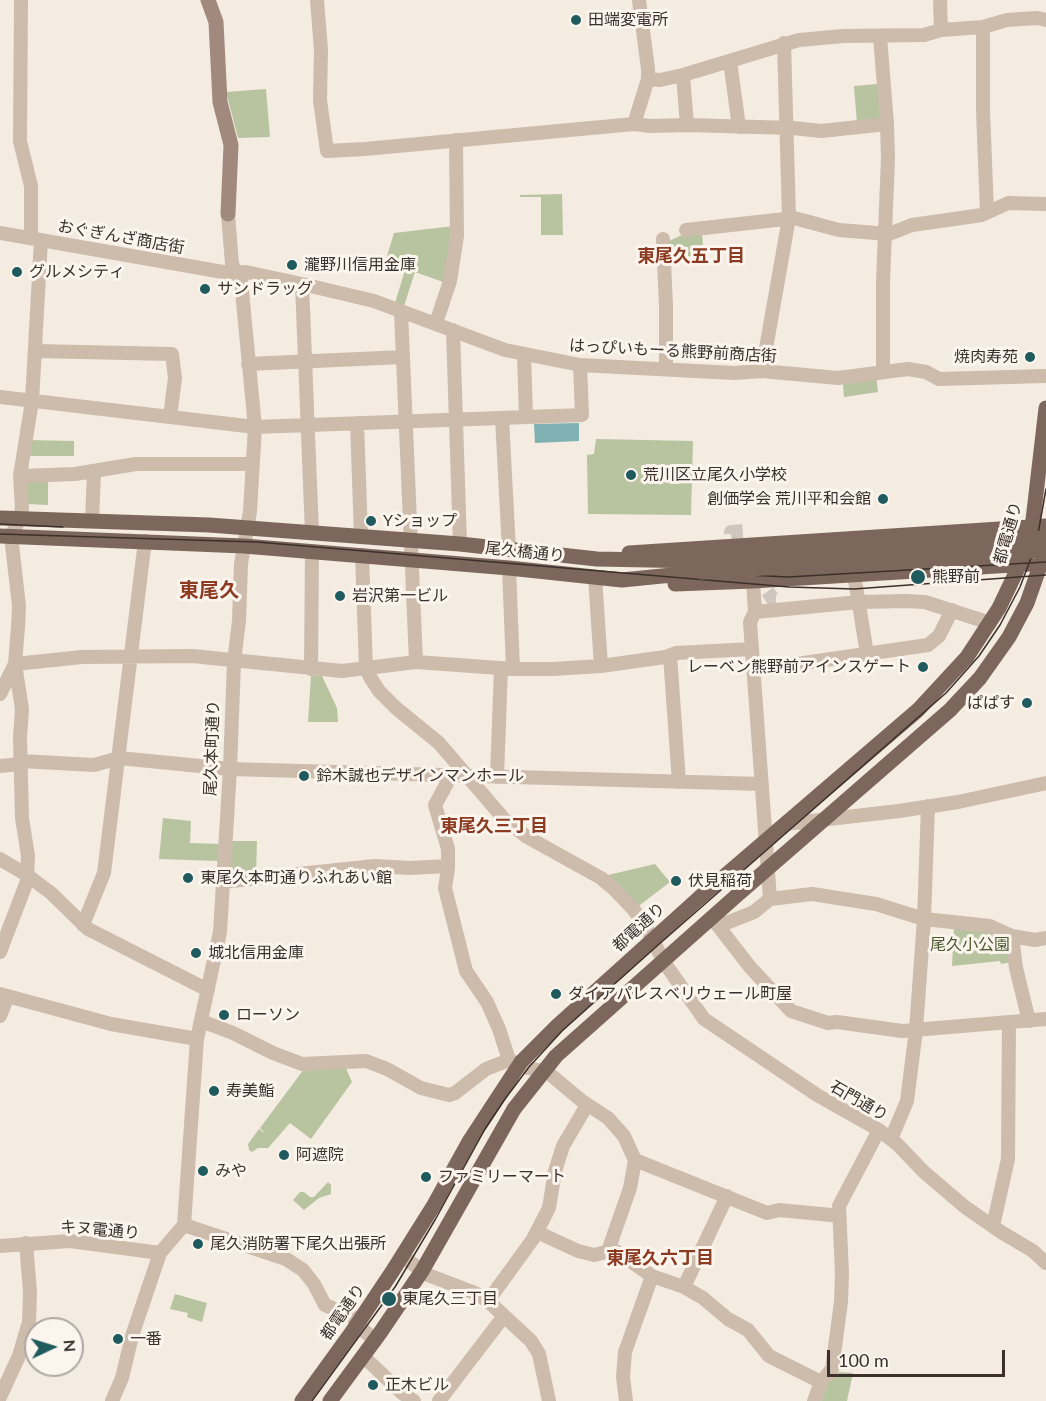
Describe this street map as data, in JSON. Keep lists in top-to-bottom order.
{
  "streets": {
    "main road": ["都電通り", "尾久橋通り"],
    "street": [
      "おぐぎんざ商店街",
      "はっぴいもーる熊野前商店街",
      "尾久本町通り",
      "石門通り",
      "キヌ電通り"
    ]
  },
  "crossings": [
    ["おぐぎんざ商店街", "はっぴいもーる熊野前商店街"],
    ["おぐぎんざ商店街", "尾久本町通り"],
    ["はっぴいもーる熊野前商店街", "尾久本町通り"],
    ["都電通り", "石門通り"],
    ["尾久橋通り", "尾久本町通り"]
  ],
  "districts": [
    "東尾久五丁目",
    "東尾久",
    "東尾久三丁目",
    "東尾久六丁目"
  ],
  "parks": ["尾久小公園"],
  "places": [
    "田端変電所",
    "瀧野川信用金庫",
    "グルメシティ",
    "サンドラッグ",
    "焼肉寿苑",
    "荒川区立尾久小学校",
    "創価学会 荒川平和会館",
    "Yショップ",
    "熊野前",
    "岩沢第一ビル",
    "レーベン熊野前アインスゲート",
    "ぱぱす",
    "鈴木誠也デザインマンホール",
    "東尾久本町通りふれあい館",
    "伏見稲荷",
    "城北信用金庫",
    "ダイアパレスベリウェール町屋",
    "ローソン",
    "寿美鮨",
    "阿遮院",
    "みや",
    "ファミリーマート",
    "尾久消防署下尾久出張所",
    "東尾久三丁目",
    "一番",
    "正木ビル"
  ],
  "scale_bar": "100 m",
  "north": "right"
}
